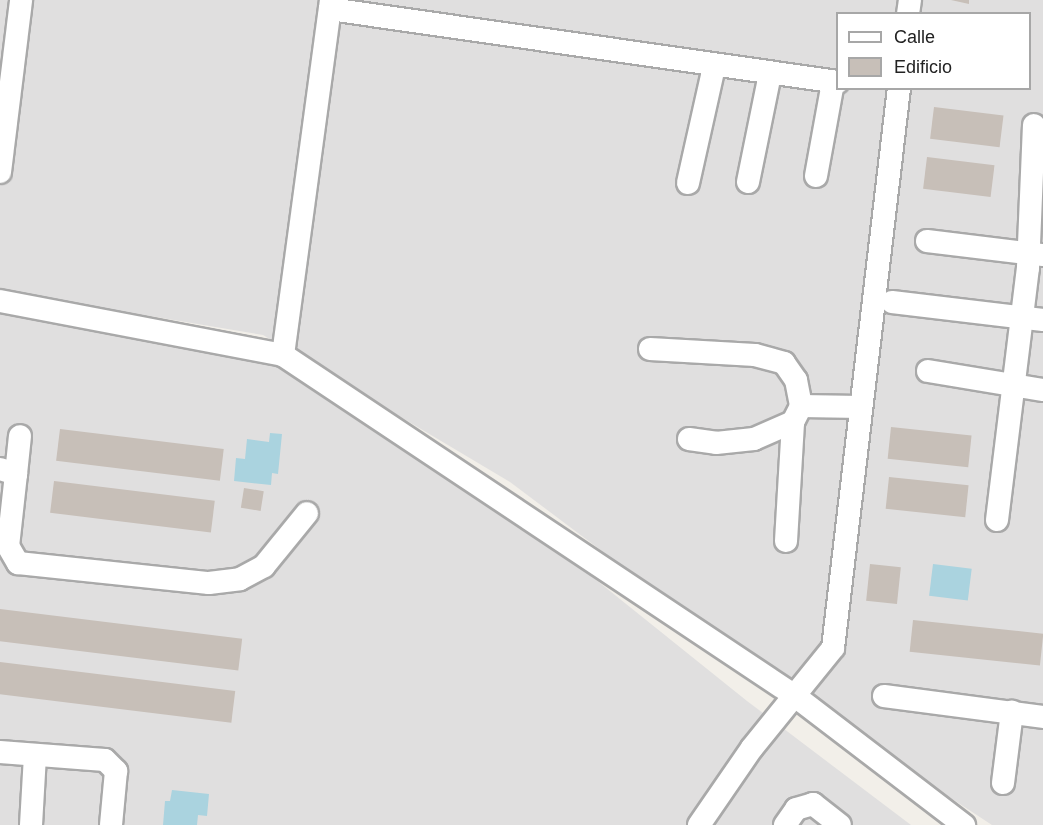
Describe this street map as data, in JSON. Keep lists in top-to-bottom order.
{
  "legend": ["Calle", "Edificio"]
}
